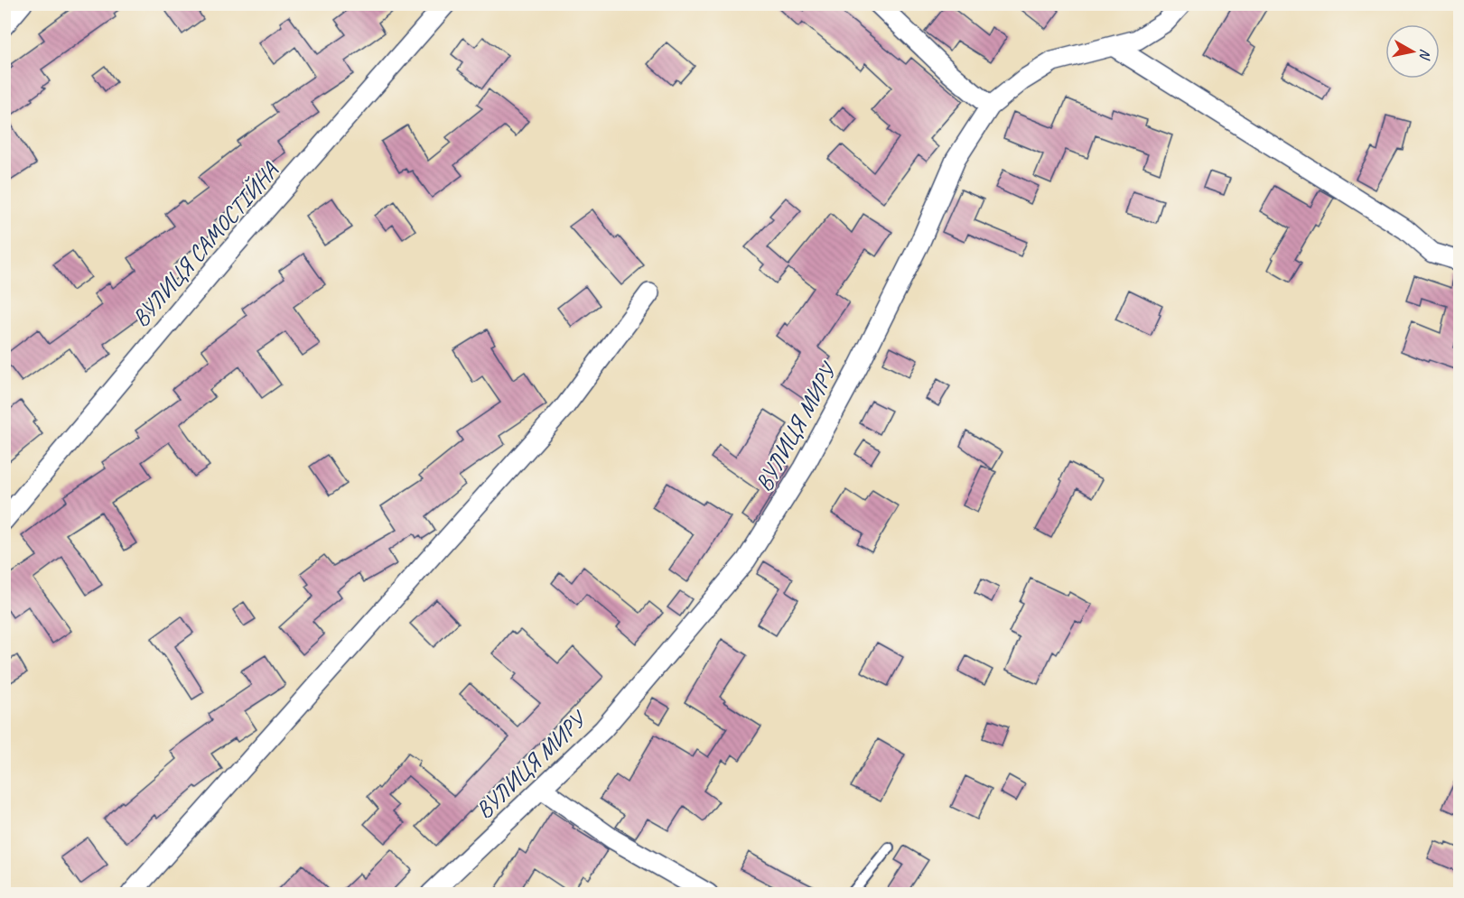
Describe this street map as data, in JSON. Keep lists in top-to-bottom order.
{
  "streets": {
    "street": ["ВУЛИЦЯ САМОСТІЙНА", "ВУЛИЦЯ МИРУ"]
  },
  "north": "right"
}
